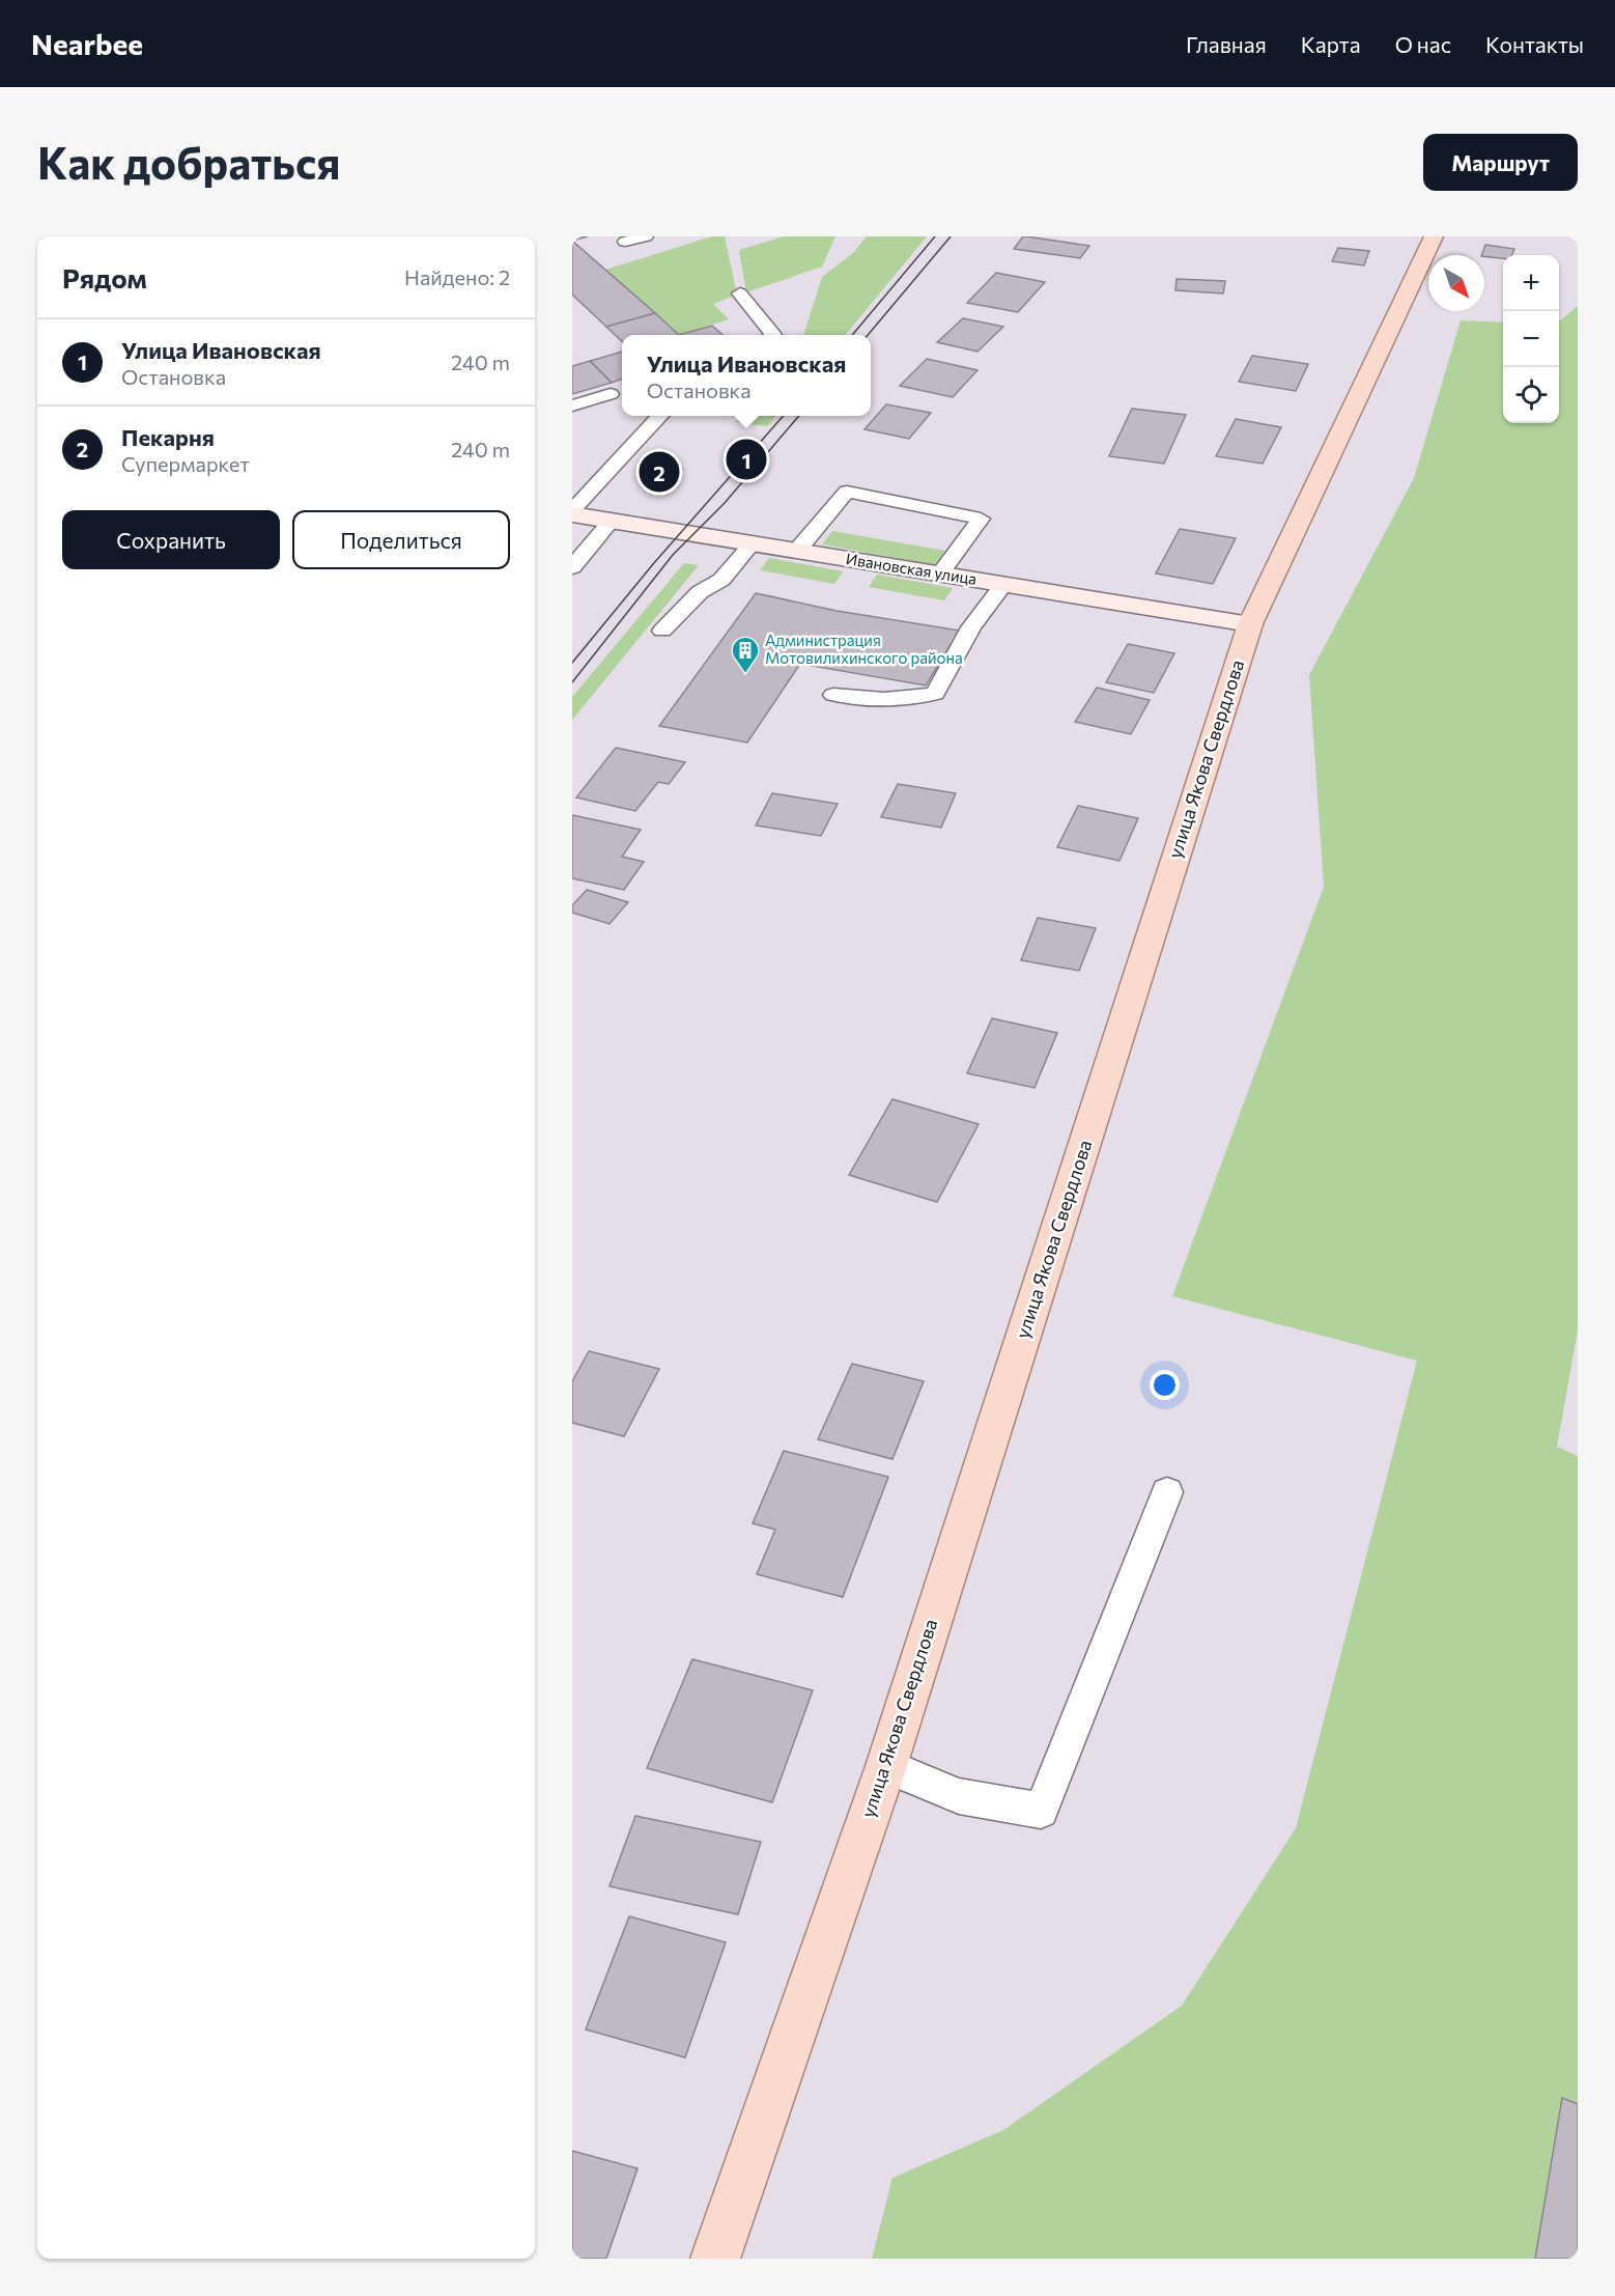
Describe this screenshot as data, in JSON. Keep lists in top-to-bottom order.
{
  "streets": {
    "main road": ["улица Якова Свердлова"],
    "street": ["Ивановская улица"]
  },
  "crossings": [
    ["Ивановская улица", "улица Якова Свердлова"]
  ],
  "places": {
    "building": ["Администрация Мотовилихинского района"]
  },
  "north": "bottom right",
  "page": {
    "header": "Nearbee",
    "nav": [
      "Главная",
      "Карта",
      "О нас",
      "Контакты"
    ],
    "buttons": [
      "Маршрут",
      ["Сохранить", "Поделиться"]
    ],
    "title": "Как добраться",
    "heading": ["Рядом", "Найдено: 2"],
    "map_buttons": ["+", "−"],
    "list": [
      {
        "mark": "1",
        "name": "Улица Ивановская",
        "note": "Остановка",
        "value": "240 m"
      },
      {
        "mark": "2",
        "name": "Пекарня",
        "note": "Супермаркет",
        "value": "240 m"
      }
    ],
    "popup": ["Улица Ивановская", "Остановка"],
    "pins": ["1", "2"]
  }
}
